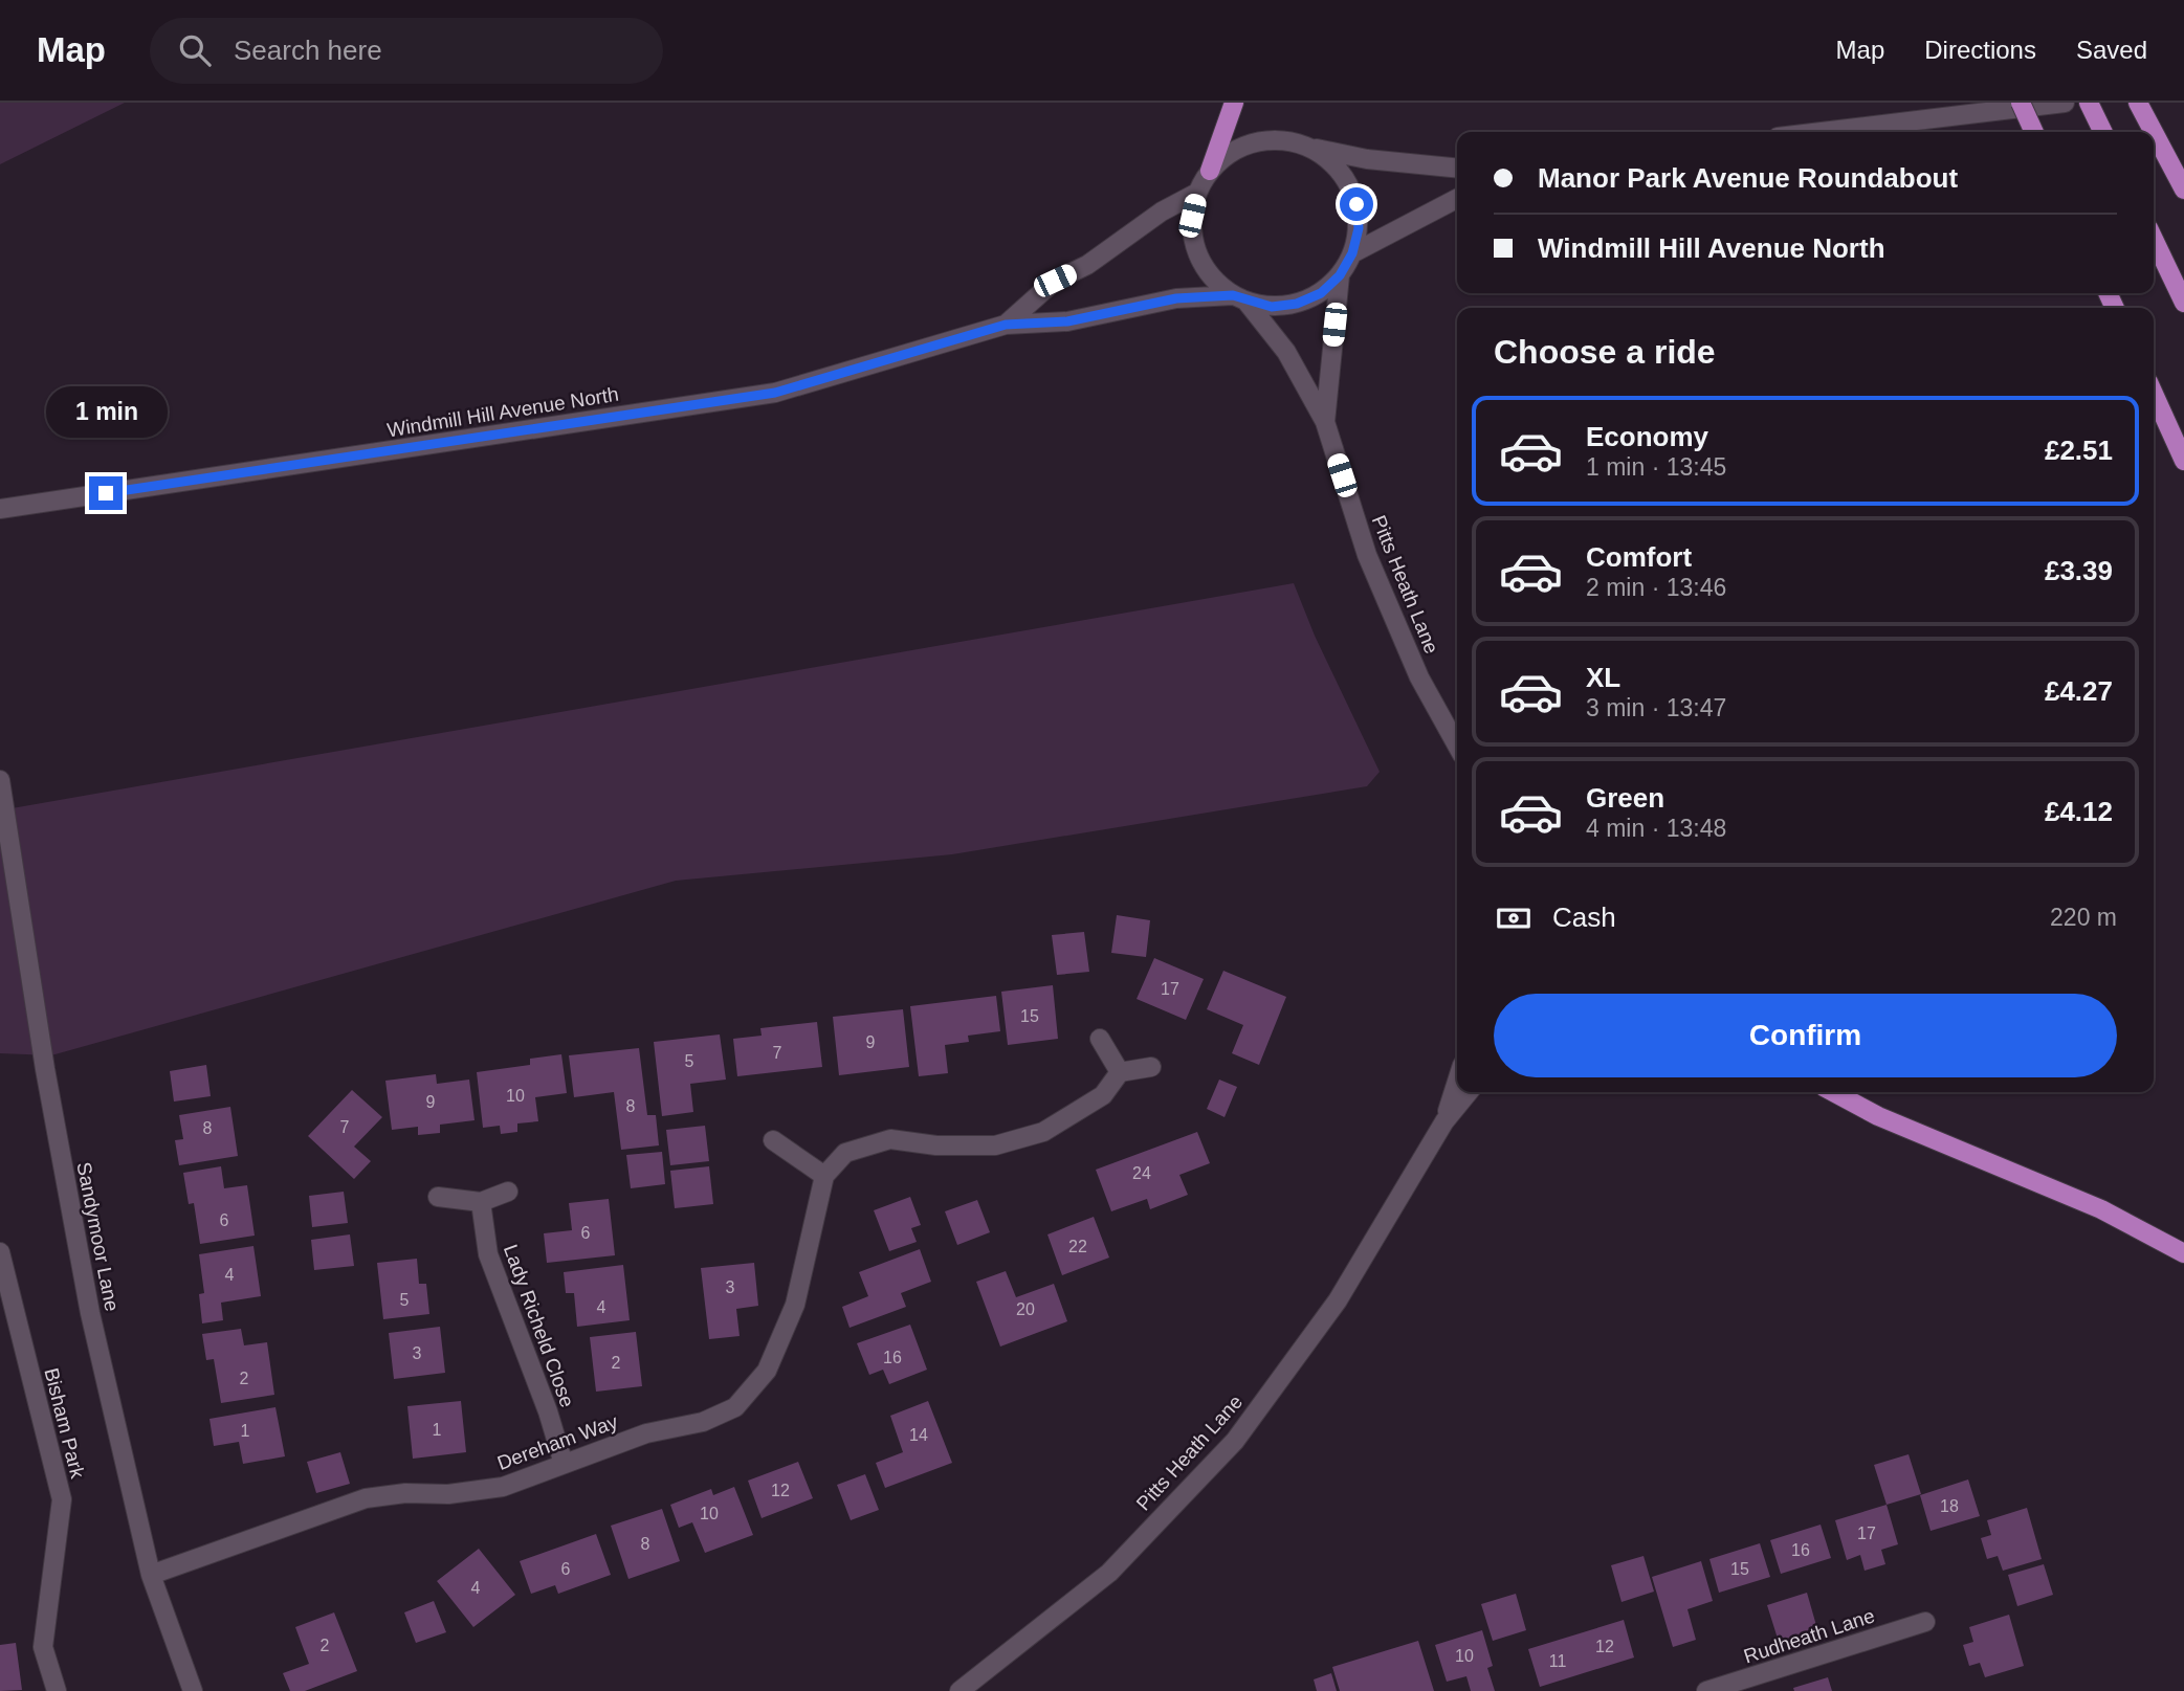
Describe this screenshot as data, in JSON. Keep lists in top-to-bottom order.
{
  "streets": {
    "street": [
      "Windmill Hill Avenue North",
      "Pitts Heath Lane",
      "Sandymoor Lane",
      "Lady Richeld Close",
      "Bisham Park",
      "Dereham Way",
      "Rudheath Lane"
    ]
  },
  "crossings": [
    ["Windmill Hill Avenue North", "Pitts Heath Lane"],
    ["Sandymoor Lane", "Dereham Way"],
    ["Lady Richeld Close", "Dereham Way"]
  ],
  "house_numbers": [
    "17",
    "15",
    "9",
    "7",
    "5",
    "10",
    "9",
    "8",
    "7",
    "8",
    "24",
    "6",
    "6",
    "22",
    "4",
    "3",
    "5",
    "4",
    "20",
    "3",
    "16",
    "2",
    "2",
    "1",
    "1",
    "14",
    "12",
    "18",
    "10",
    "17",
    "8",
    "16",
    "6",
    "15",
    "4",
    "2",
    "12",
    "10",
    "11"
  ],
  "page": {
    "header": "Map",
    "search": "Search here",
    "nav": ["Map", "Directions", "Saved"],
    "banner": ["Manor Park Avenue Roundabout", "Windmill Hill Avenue North"],
    "heading": "Choose a ride",
    "bubble": "1 min",
    "list": [
      {
        "name": "Economy",
        "note": "1 min · 13:45",
        "value": "£2.51"
      },
      {
        "name": "Comfort",
        "note": "2 min · 13:46",
        "value": "£3.39"
      },
      {
        "name": "XL",
        "note": "3 min · 13:47",
        "value": "£4.27"
      },
      {
        "name": "Green",
        "note": "4 min · 13:48",
        "value": "£4.12"
      }
    ],
    "pay": ["Cash", "220 m"],
    "buttons": "Confirm"
  }
}
